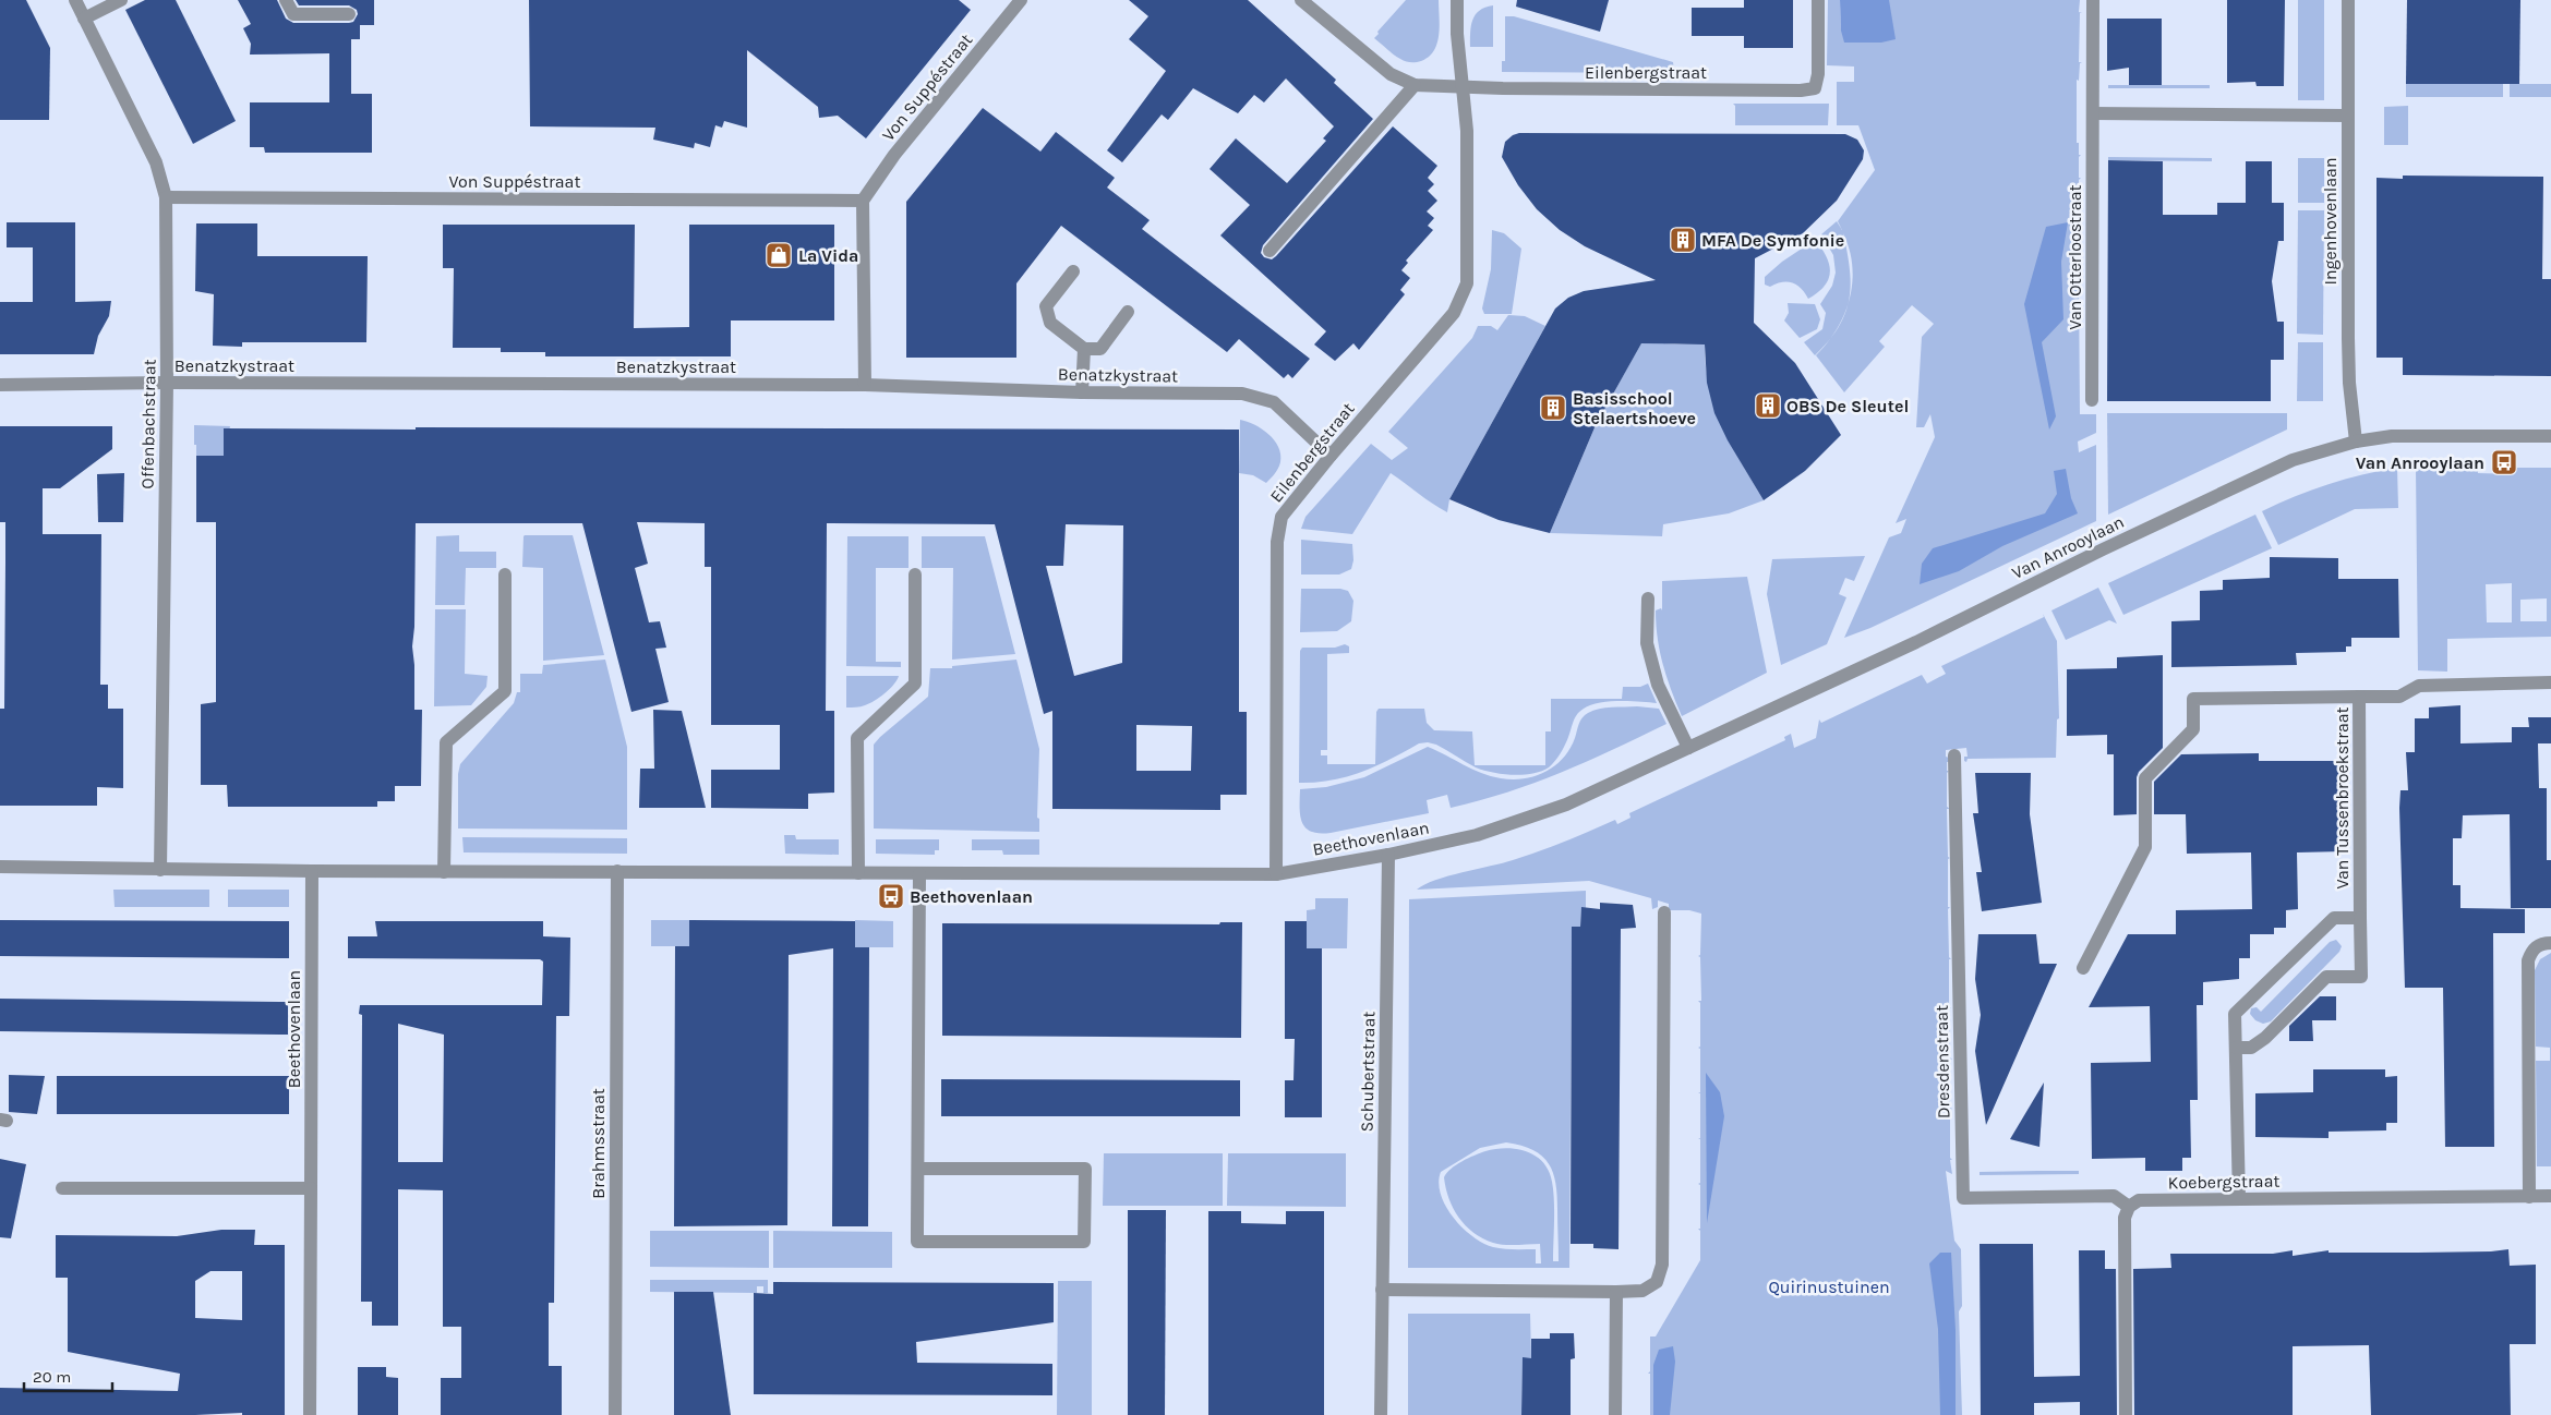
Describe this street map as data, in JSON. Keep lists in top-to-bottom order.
{
  "streets": {
    "street": [
      "Eilenbergstraat",
      "Von Suppéstraat",
      "Ingenhovenlaan",
      "Van Otterloostraat",
      "Benatzkystraat",
      "Offenbachstraat",
      "Van Anrooylaan",
      "Van Tussenbroekstraat",
      "Beethovenlaan",
      "Dresdenstraat",
      "Schubertstraat",
      "Brahmsstraat",
      "Koebergstraat"
    ]
  },
  "crossings": [
    ["Eilenbergstraat", "Benatzkystraat"],
    ["Eilenbergstraat", "Beethovenlaan"],
    ["Von Suppéstraat", "Offenbachstraat"],
    ["Ingenhovenlaan", "Van Anrooylaan"],
    ["Benatzkystraat", "Offenbachstraat"],
    ["Offenbachstraat", "Beethovenlaan"],
    ["Van Anrooylaan", "Beethovenlaan"],
    ["Beethovenlaan", "Schubertstraat"],
    ["Beethovenlaan", "Brahmsstraat"],
    ["Dresdenstraat", "Koebergstraat"]
  ],
  "parks": ["Quirinustuinen"],
  "places": {
    "building": ["MFA De Symfonie", "OBS De Sleutel", "Basisschool Stelaertshoeve"],
    "shop": ["La Vida"],
    "bus stop": ["Van Anrooylaan", "Beethovenlaan"]
  },
  "scale_bar": "20 m"
}
